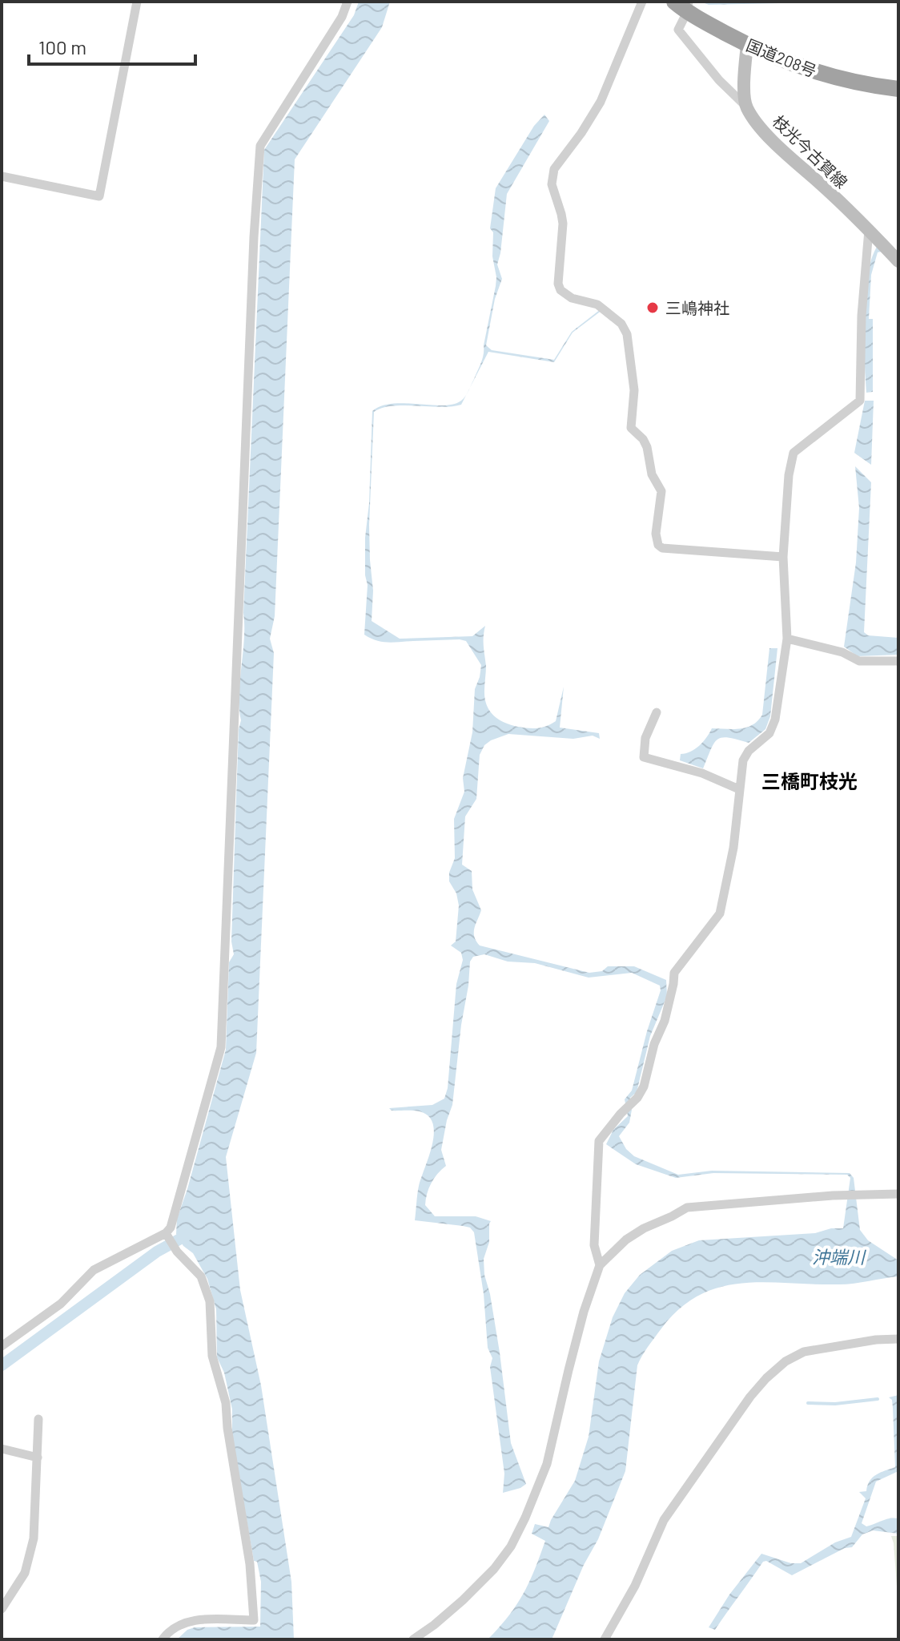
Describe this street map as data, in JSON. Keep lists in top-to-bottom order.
{
  "streets": {
    "highway": ["国道208号"],
    "main road": ["枝光今古賀線"]
  },
  "districts": ["三橋町枝光"],
  "water": ["沖端川"],
  "places": ["三嶋神社"],
  "scale_bar": "100 m"
}
